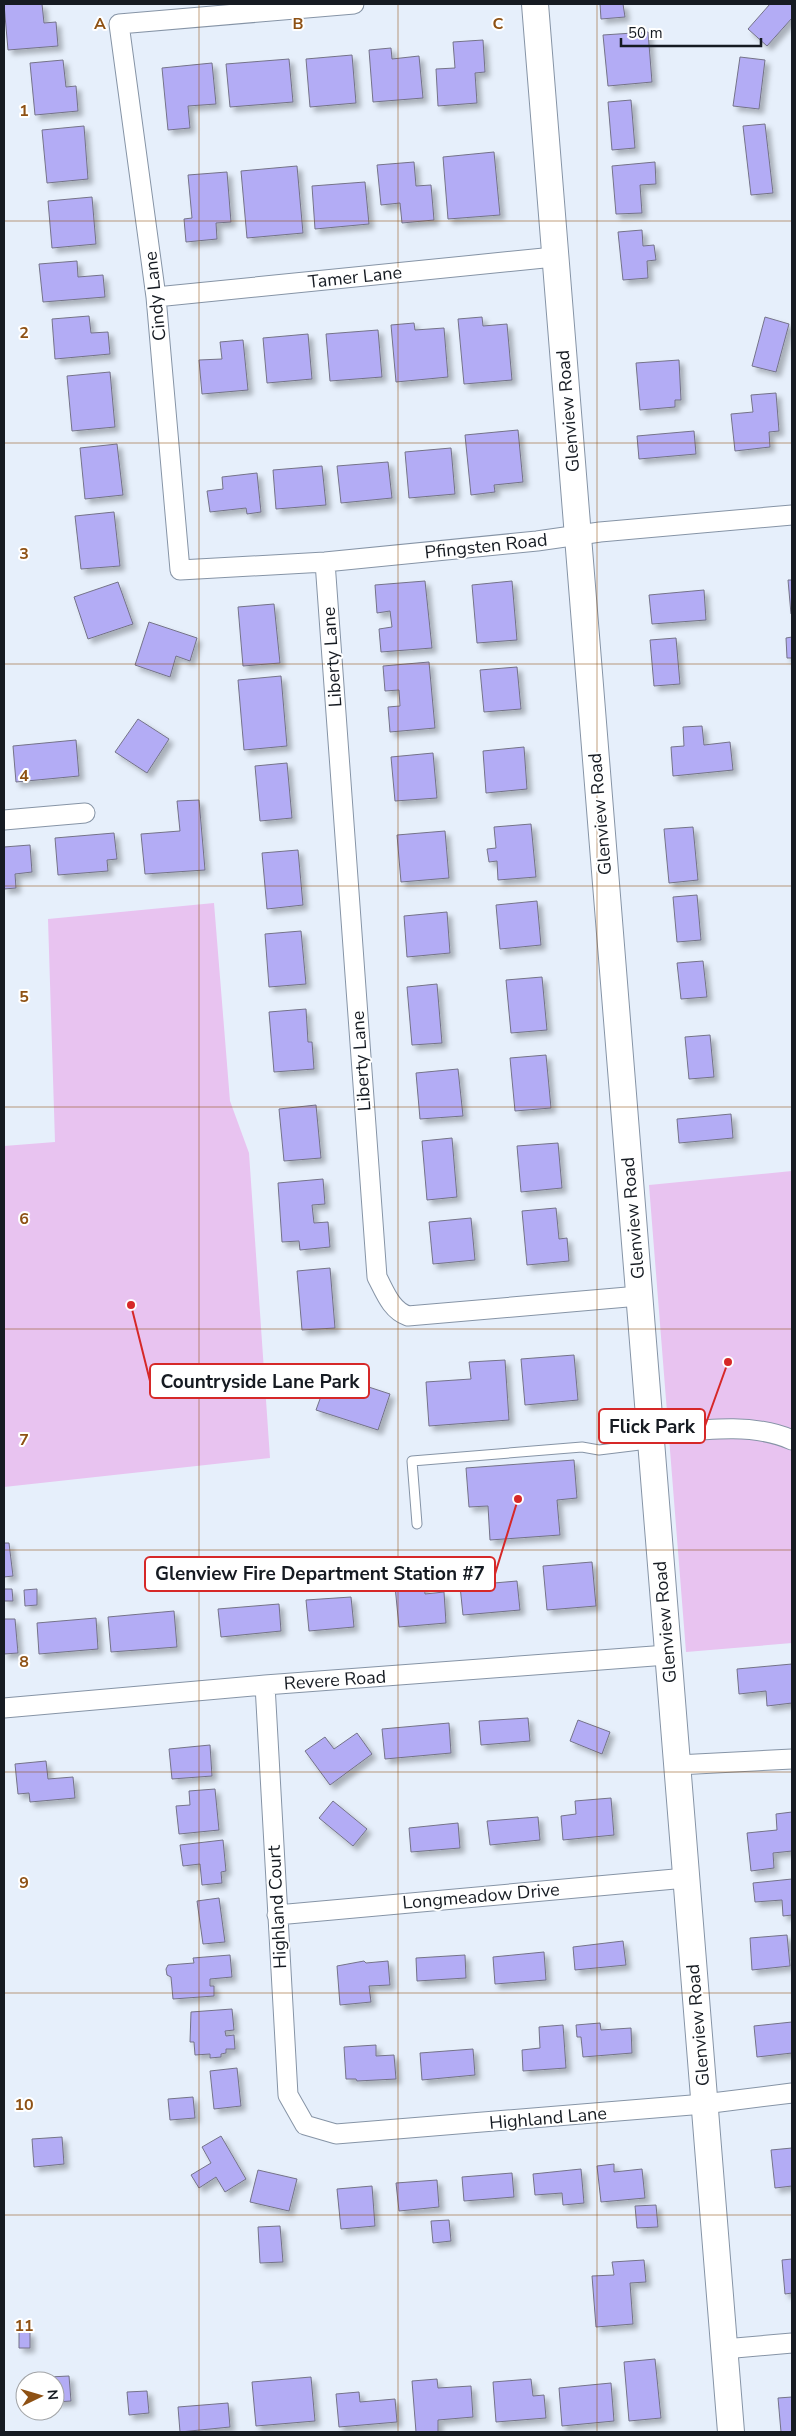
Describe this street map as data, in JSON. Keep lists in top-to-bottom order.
{
  "streets": {
    "main road": ["Glenview Road"],
    "street": [
      "Tamer Lane",
      "Cindy Lane",
      "Pfingsten Road",
      "Liberty Lane",
      "Revere Road",
      "Longmeadow Drive",
      "Highland Court",
      "Highland Lane"
    ]
  },
  "crossings": [
    ["Tamer Lane", "Cindy Lane"],
    ["Tamer Lane", "Glenview Road"],
    ["Cindy Lane", "Pfingsten Road"],
    ["Glenview Road", "Pfingsten Road"],
    ["Glenview Road", "Liberty Lane"],
    ["Glenview Road", "Revere Road"],
    ["Glenview Road", "Longmeadow Drive"],
    ["Glenview Road", "Highland Lane"],
    ["Pfingsten Road", "Liberty Lane"],
    ["Revere Road", "Highland Court"],
    ["Longmeadow Drive", "Highland Court"],
    ["Highland Court", "Highland Lane"]
  ],
  "places": ["Countryside Lane Park", "Flick Park", "Glenview Fire Department Station #7"],
  "scale_bar": "50 m",
  "north": "right",
  "grid": {
    "columns": ["A", "B", "C"],
    "rows": [
      "1",
      "2",
      "3",
      "4",
      "5",
      "6",
      "7",
      "8",
      "9",
      "10",
      "11"
    ]
  }
}
